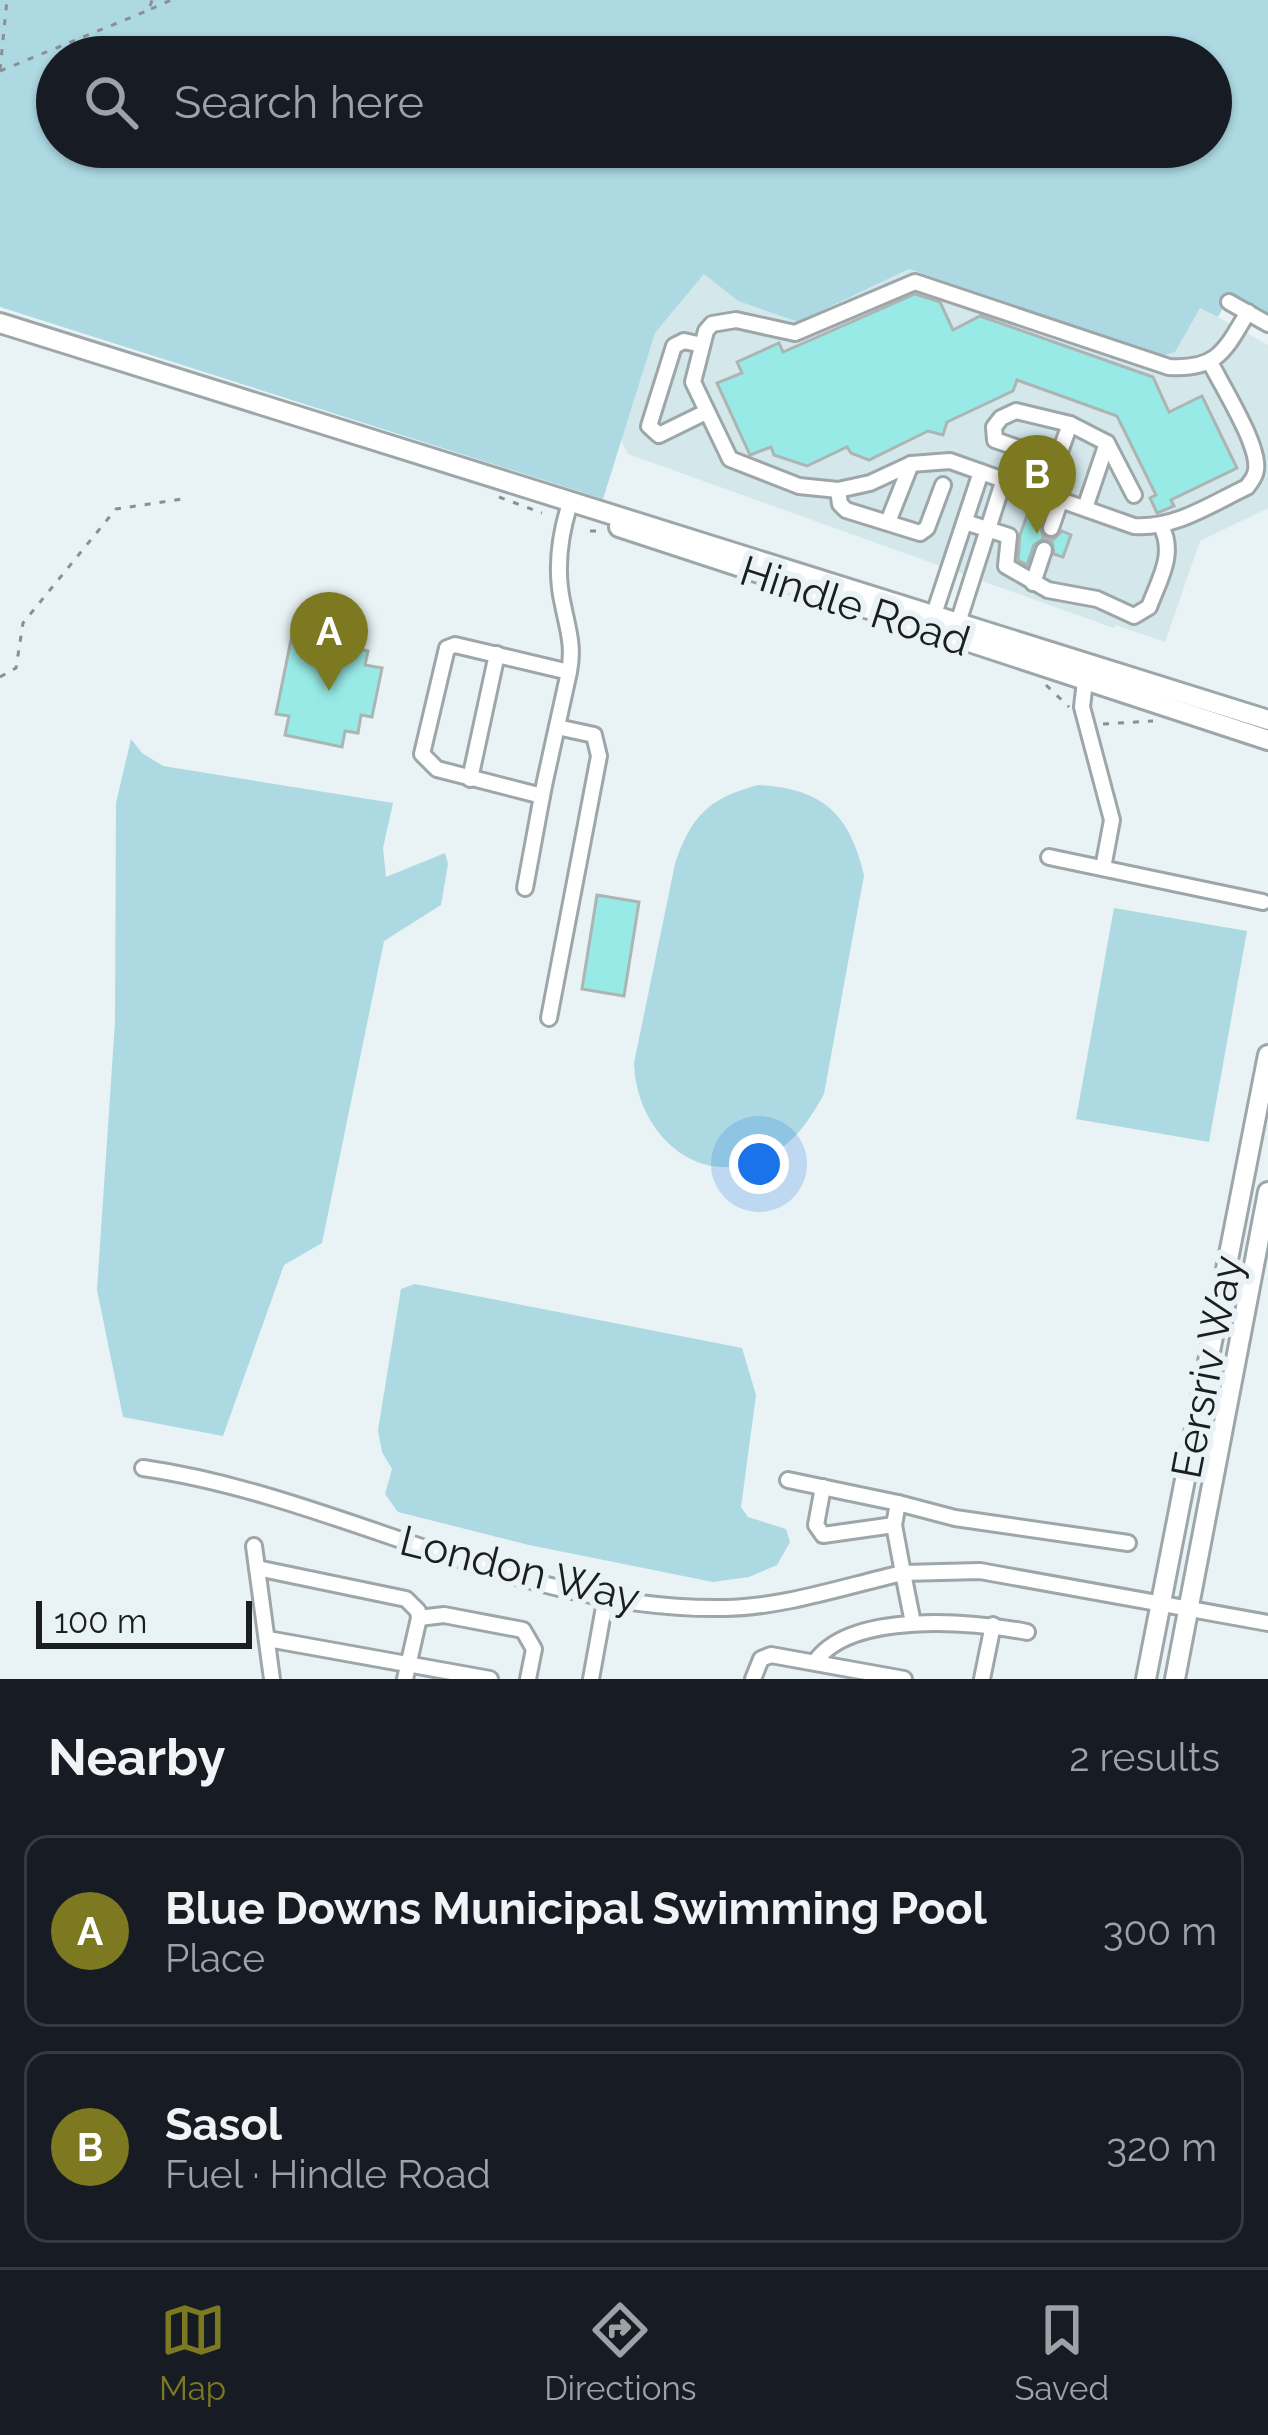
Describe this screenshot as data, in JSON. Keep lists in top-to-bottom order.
{
  "streets": {
    "main road": ["Hindle Road", "Eersriv Way"],
    "street": ["London Way"]
  },
  "crossings": [
    ["Eersriv Way", "London Way"]
  ],
  "scale_bar": "100 m",
  "page": {
    "search": "Search here",
    "pins": ["B", "A"],
    "scale": "100 m",
    "heading": ["Nearby", "2 results"],
    "list": [
      {
        "mark": "A",
        "name": "Blue Downs Municipal Swimming Pool",
        "note": "Place",
        "value": "300 m"
      },
      {
        "mark": "B",
        "name": "Sasol",
        "note": "Fuel · Hindle Road",
        "value": "320 m"
      }
    ],
    "nav": ["Map", "Directions", "Saved"]
  }
}
